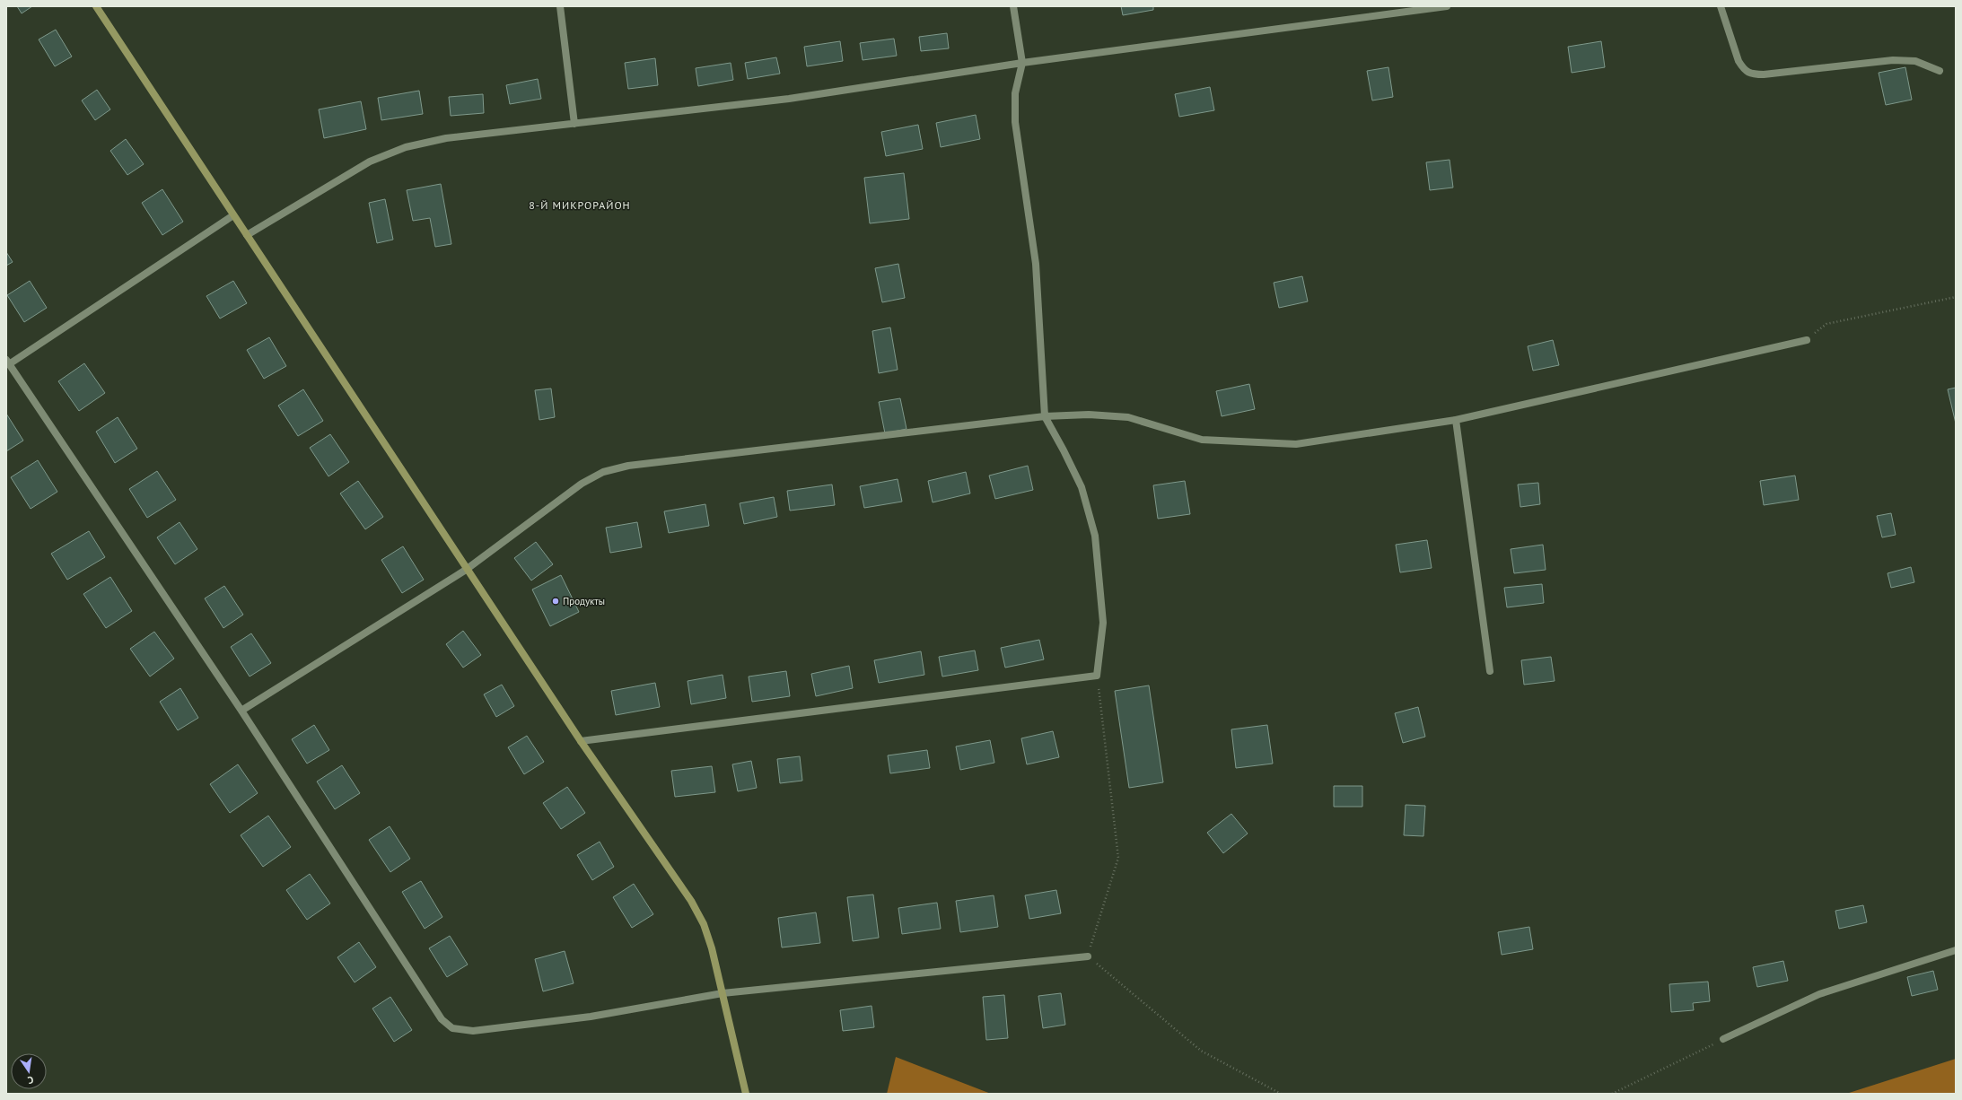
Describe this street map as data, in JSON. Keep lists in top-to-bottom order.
{
  "districts": ["8-Й МИКРОРАЙОН"],
  "places": ["Продукты"],
  "north": "bottom"
}
